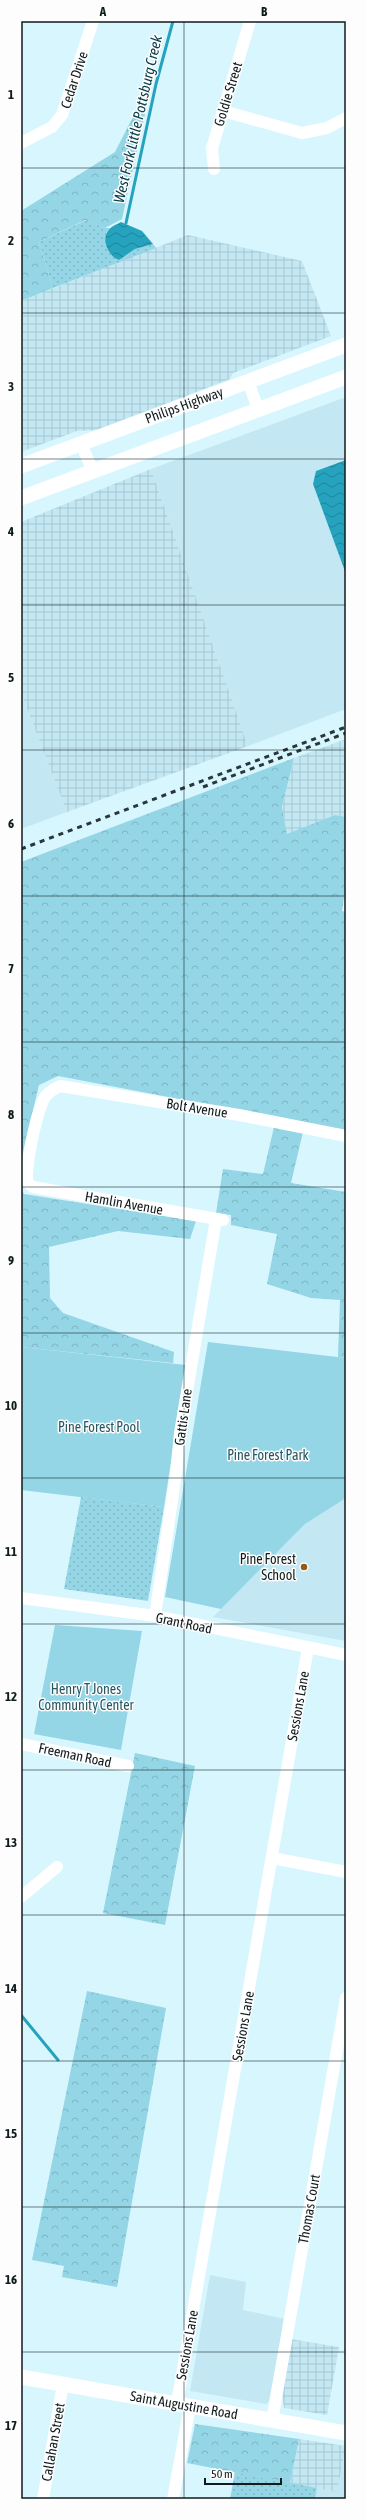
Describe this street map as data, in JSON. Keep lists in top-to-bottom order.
{
  "streets": {
    "main road": ["Philips Highway", "Saint Augustine Road"],
    "street": [
      "Cedar Drive",
      "Goldie Street",
      "Bolt Avenue",
      "Hamlin Avenue",
      "Gattis Lane",
      "Grant Road",
      "Sessions Lane",
      "Freeman Road",
      "Thomas Court",
      "Callahan Street"
    ]
  },
  "crossings": [
    ["Bolt Avenue", "Hamlin Avenue"],
    ["Hamlin Avenue", "Gattis Lane"],
    ["Gattis Lane", "Grant Road"],
    ["Grant Road", "Sessions Lane"],
    ["Sessions Lane", "Saint Augustine Road"],
    ["Thomas Court", "Saint Augustine Road"],
    ["Saint Augustine Road", "Callahan Street"]
  ],
  "water": ["West Fork Little Pottsburg Creek"],
  "parks": ["Pine Forest Pool", "Pine Forest Park", "Henry T Jones Community Center"],
  "places": ["Pine Forest School"],
  "scale_bar": "50 m",
  "grid": {
    "columns": ["A", "B"],
    "rows": [
      "1",
      "2",
      "3",
      "4",
      "5",
      "6",
      "7",
      "8",
      "9",
      "10",
      "11",
      "12",
      "13",
      "14",
      "15",
      "16",
      "17"
    ]
  }
}
